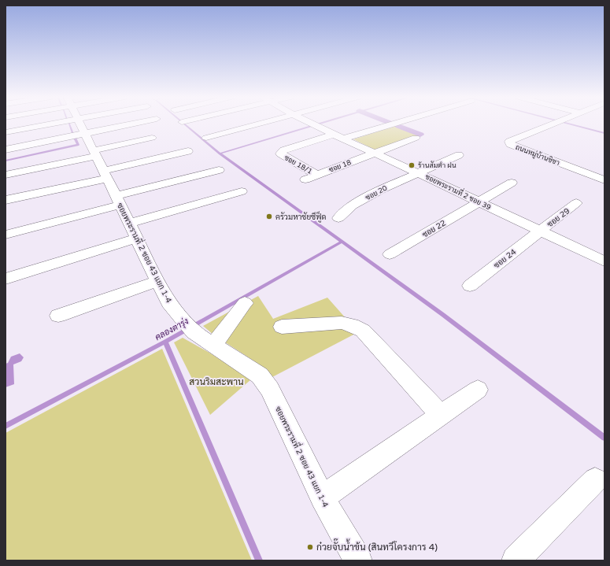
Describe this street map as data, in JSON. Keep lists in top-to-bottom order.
{
  "streets": {
    "street": [
      "ถนนหมู่บ้านชิชา",
      "ซอย 18/1",
      "ซอย 18",
      "ซอยพระรามที่ 2 ซอย 39",
      "ซอย 20",
      "ซอย 29",
      "ซอย 22",
      "ซอยพระรามที่ 2 ซอย 43 แยก 1-4",
      "ซอย 24"
    ]
  },
  "crossings": [
    ["ซอย 18/1", "ซอย 18"],
    ["ซอย 18/1", "ซอยพระรามที่ 2 ซอย 39"],
    ["ซอย 18", "ซอยพระรามที่ 2 ซอย 39"],
    ["ซอยพระรามที่ 2 ซอย 39", "ซอย 20"],
    ["ซอยพระรามที่ 2 ซอย 39", "ซอย 29"],
    ["ซอยพระรามที่ 2 ซอย 39", "ซอย 22"],
    ["ซอยพระรามที่ 2 ซอย 39", "ซอย 24"],
    ["ซอย 29", "ซอย 24"]
  ],
  "water": ["คลองตารุ่ง"],
  "parks": ["สวนริมสะพาน"],
  "places": ["ร้านสัมตำ ฝน", "ครัวมหาชัยซีฟู็ด", "ก๋วยจั๊บน้ำข้น (สินทวีโครงการ 4)"]
}
